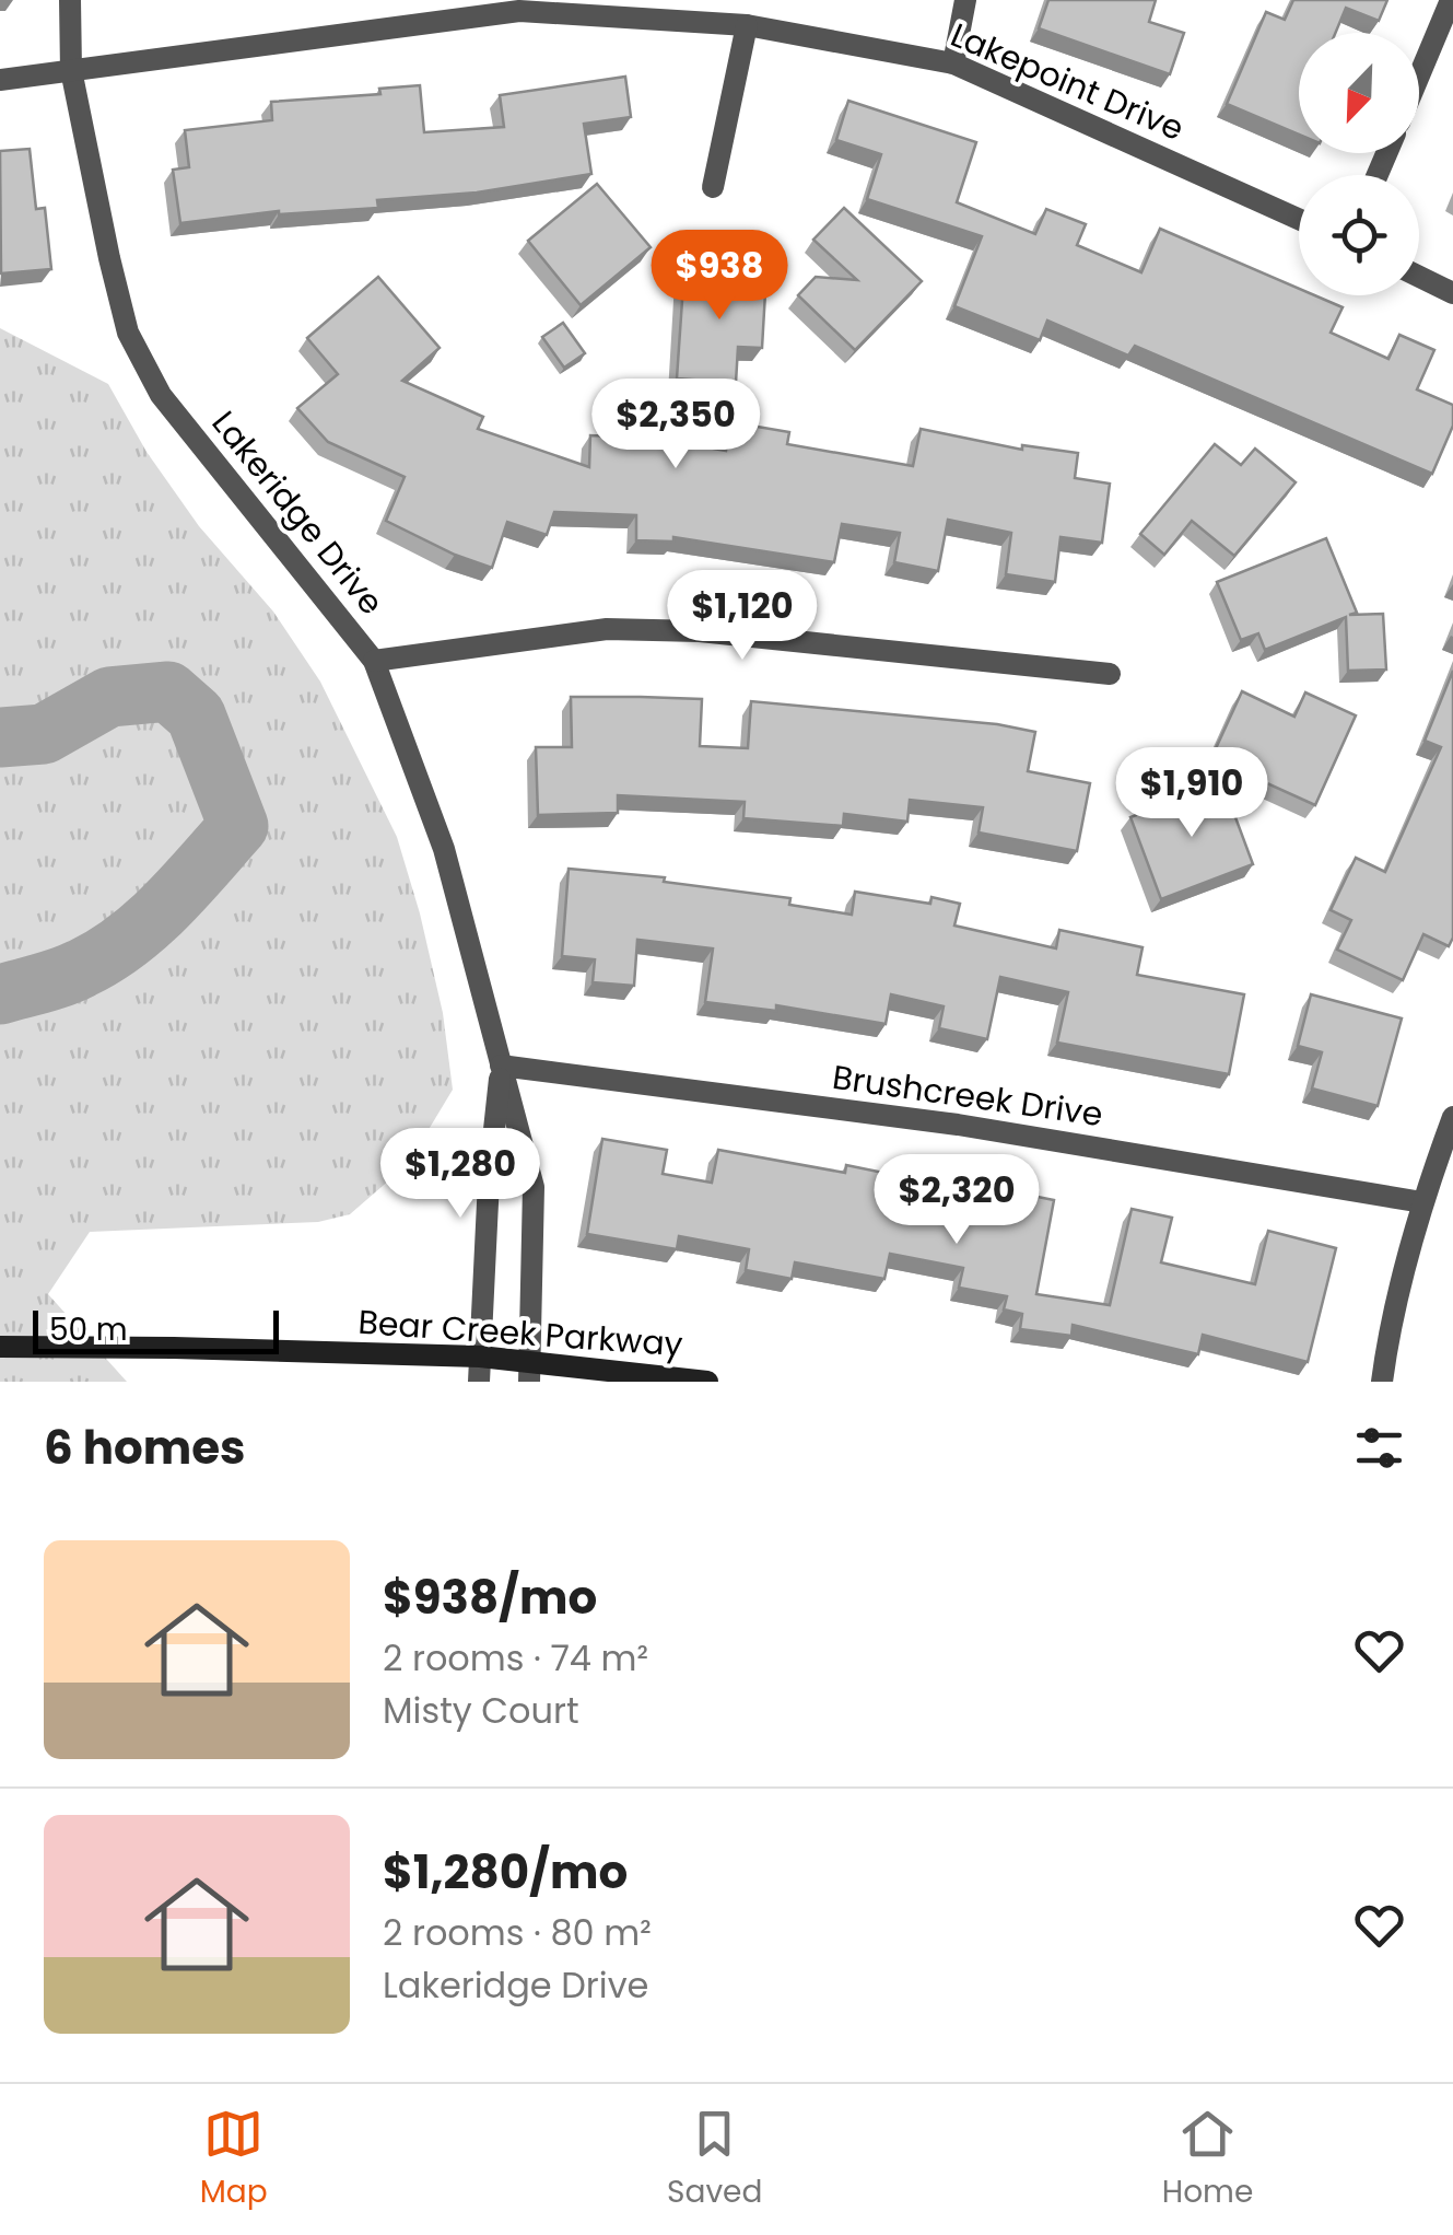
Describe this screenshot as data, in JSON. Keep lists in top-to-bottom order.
{
  "streets": {
    "main road": ["Bear Creek Parkway"],
    "street": ["Lakepoint Drive", "Lakeridge Drive", "Brushcreek Drive"]
  },
  "crossings": [
    ["Lakepoint Drive", "Lakeridge Drive"],
    ["Lakeridge Drive", "Brushcreek Drive"],
    ["Lakeridge Drive", "Bear Creek Parkway"]
  ],
  "scale_bar": "50 m",
  "north": "bottom left",
  "page": {
    "price": [
      "$938",
      "$2,350",
      "$1,120",
      "$1,910",
      "$1,280",
      "$2,320"
    ],
    "scale": "50 m",
    "heading": "6 homes",
    "list": [
      {
        "name": "$938/mo",
        "note": "2 rooms · 74 m² · Misty Court"
      },
      {
        "name": "$1,280/mo",
        "note": "2 rooms · 80 m² · Lakeridge Drive"
      }
    ],
    "tabs": ["Map", "Saved", "Home"]
  }
}
